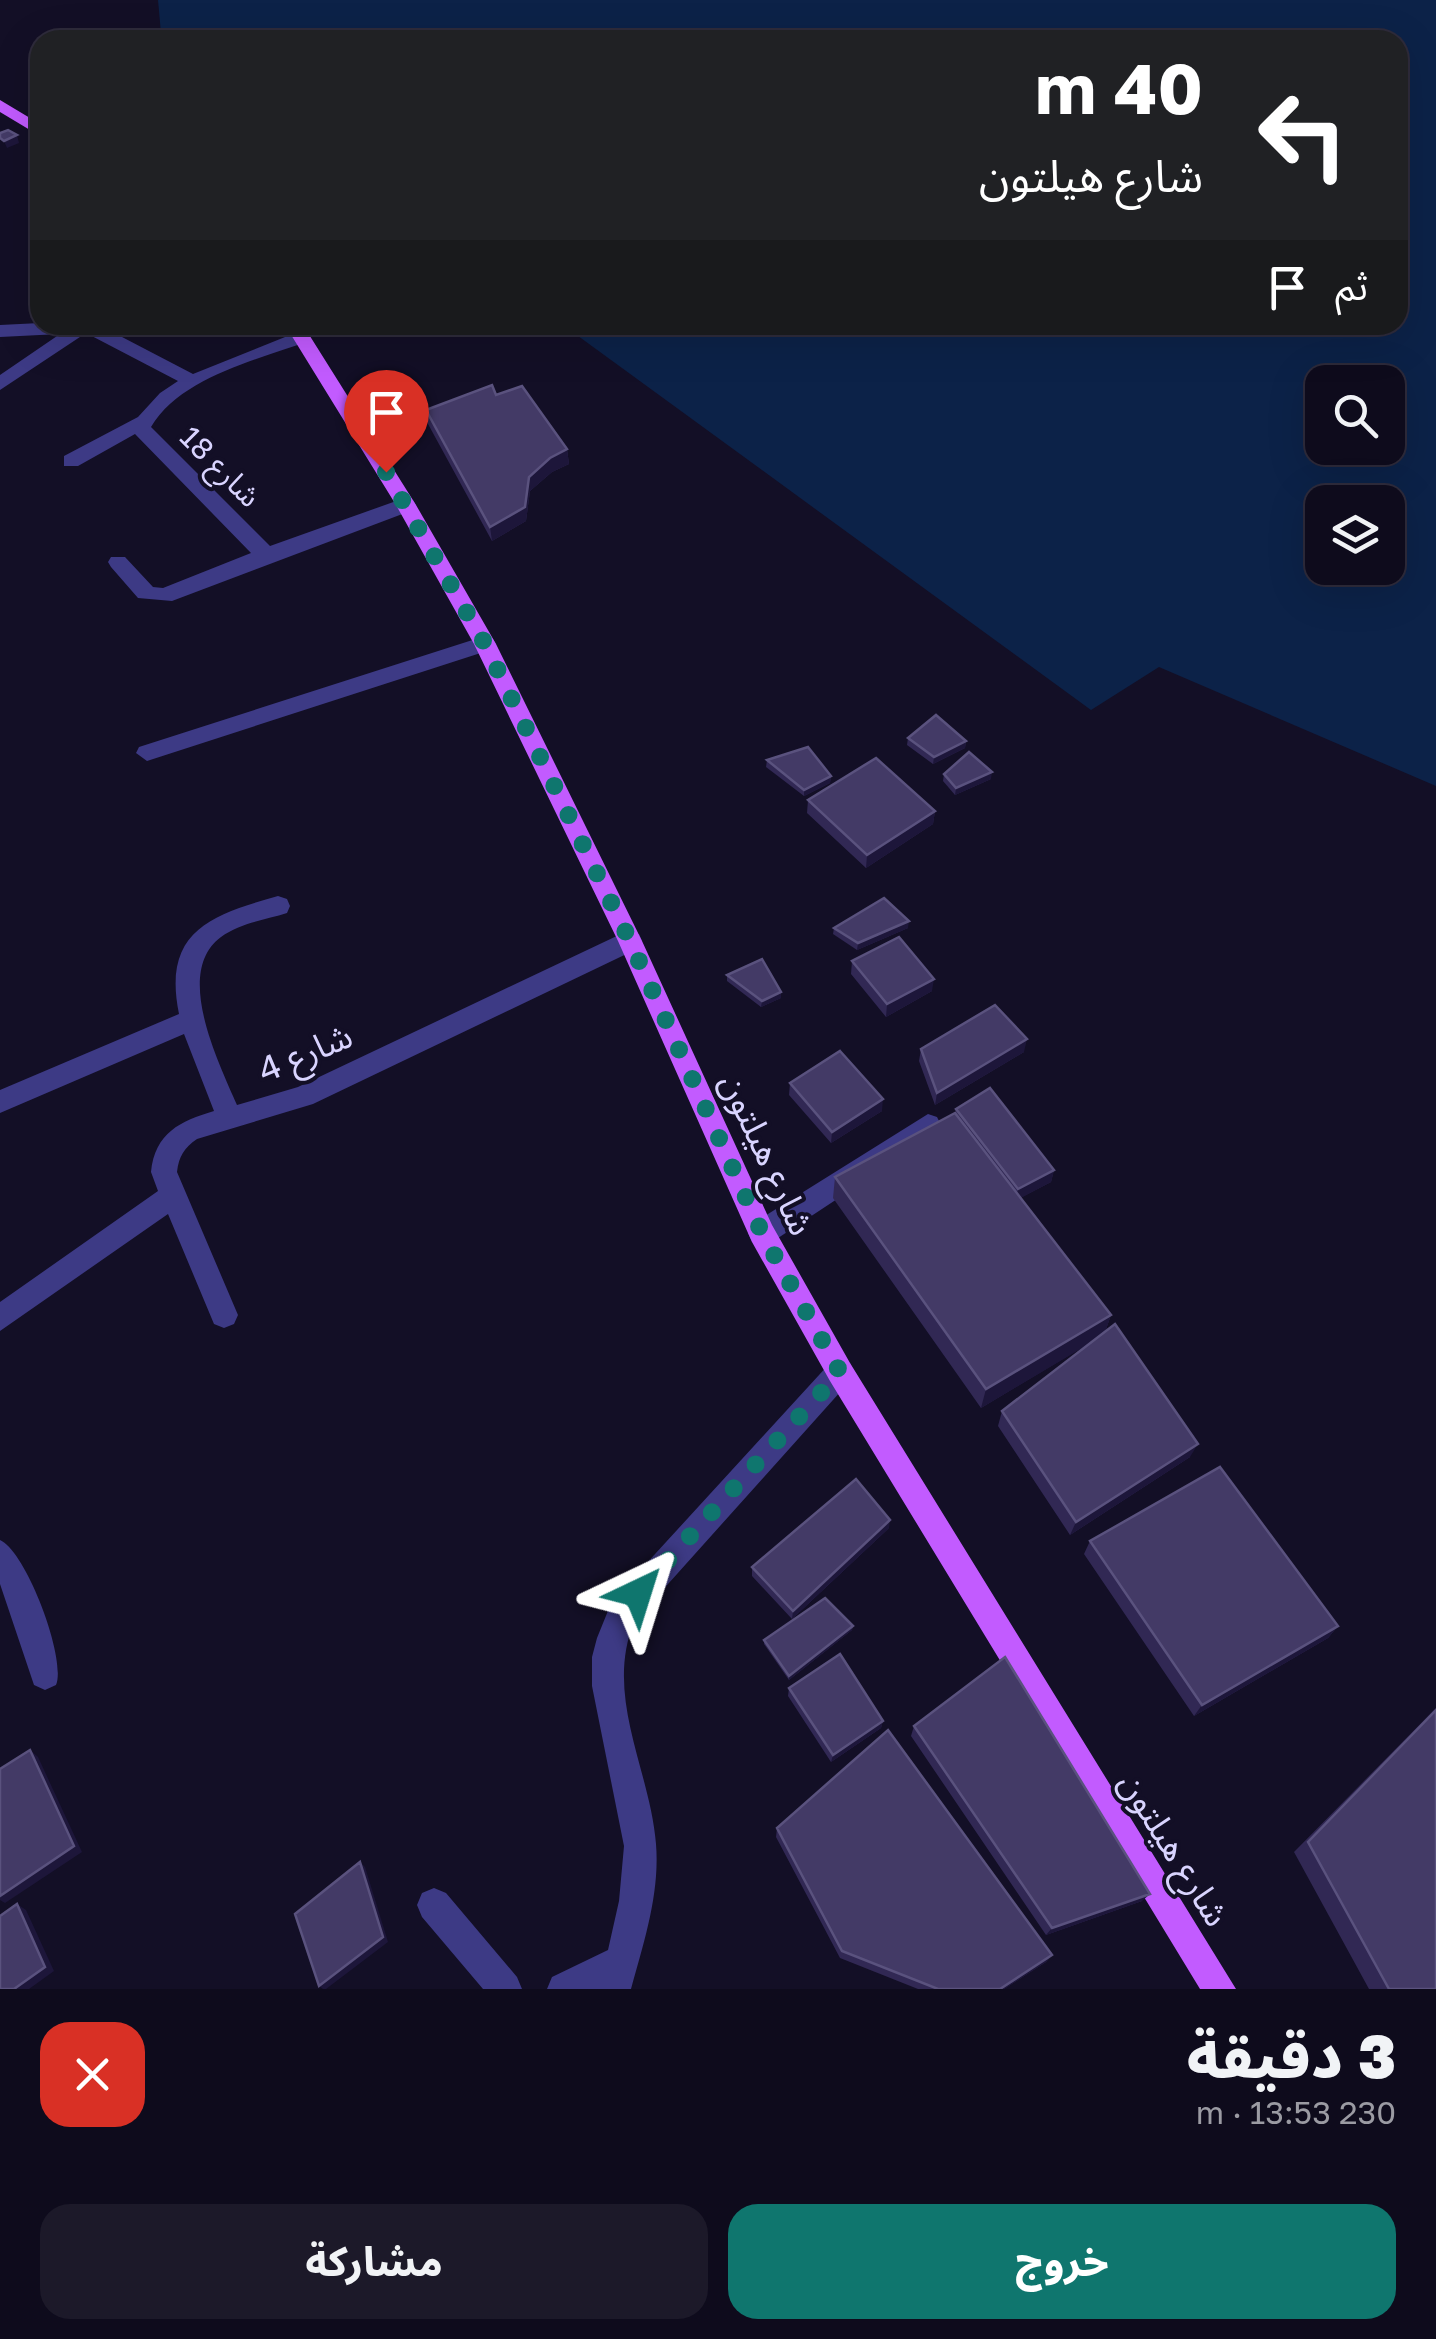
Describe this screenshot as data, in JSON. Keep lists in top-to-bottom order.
{
  "streets": {
    "main road": ["شارع هيلتون"],
    "street": ["شارع 18", "شارع 4"]
  },
  "crossings": [
    ["شارع 4", "شارع هيلتون"]
  ],
  "page": {
    "turn": ["40 m", "شارع هيلتون"],
    "then": "ثم",
    "heading": ["3 دقيقة", "230 m · 13:53"],
    "buttons": ["خروج", "مشاركة"]
  }
}
